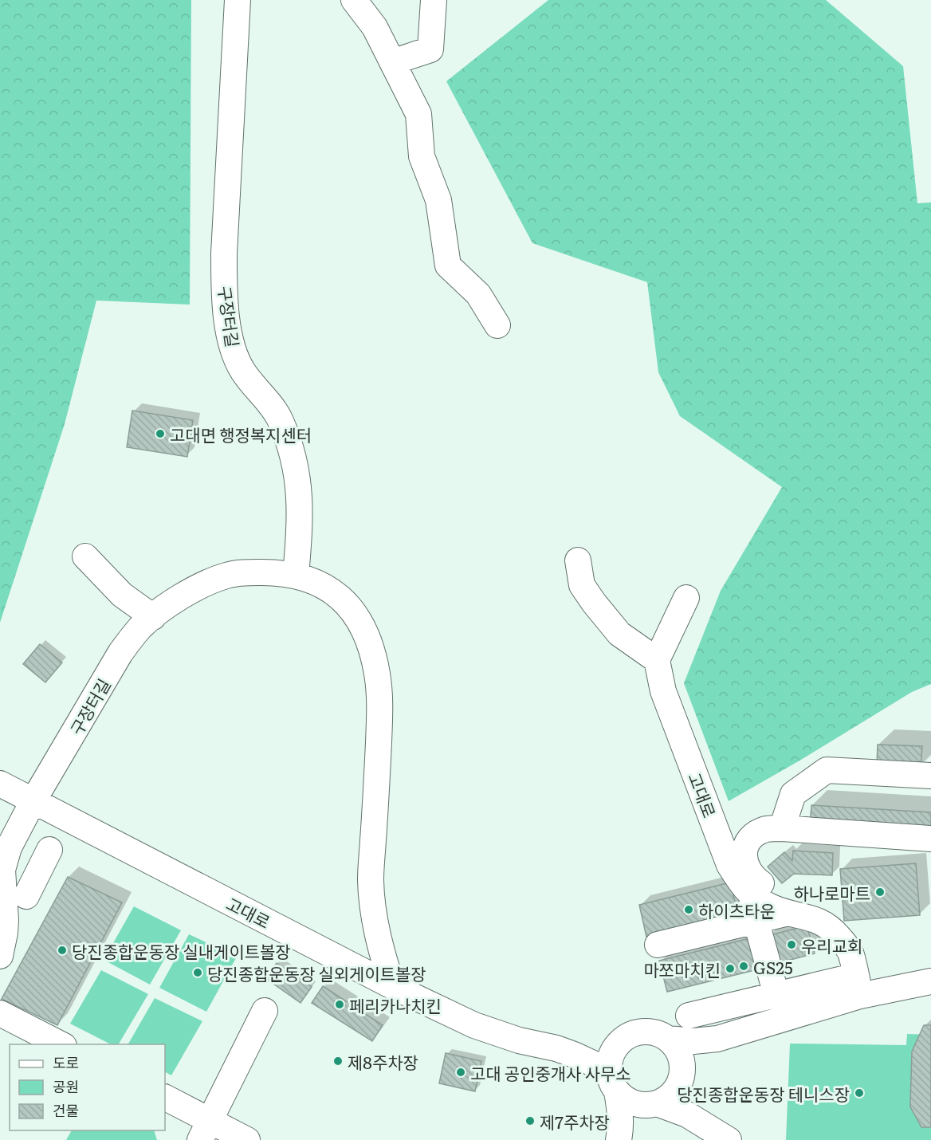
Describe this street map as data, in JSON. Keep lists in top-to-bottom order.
{
  "streets": {
    "street": ["구장터길", "고대로"]
  },
  "crossings": [
    ["구장터길", "고대로"]
  ],
  "places": [
    "고대면 행정복지센터",
    "하나로마트",
    "하이츠타운",
    "우리교회",
    "당진종합운동장 실내게이트볼장",
    "GS25",
    "마쪼마치킨",
    "당진종합운동장 실외게이트볼장",
    "페리카나치킨",
    "제8주차장",
    "고대 공인중개사 사무소",
    "당진종합운동장 테니스장",
    "제7주차장"
  ],
  "legend": ["도로", "공원", "건물"]
}
